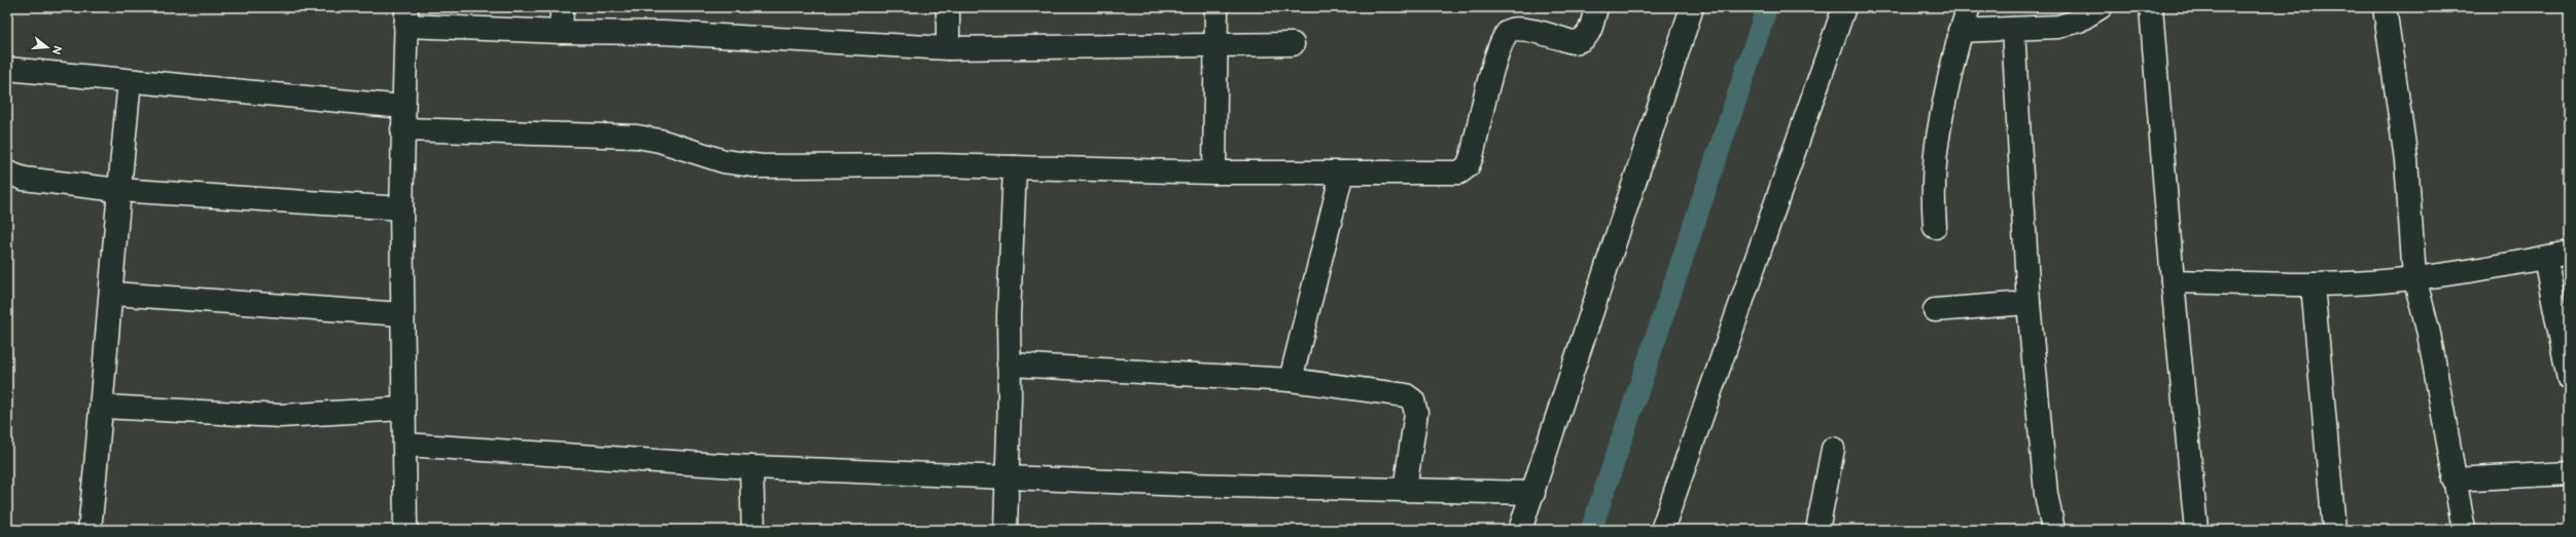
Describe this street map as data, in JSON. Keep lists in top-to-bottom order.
{
  "north": "right"
}
